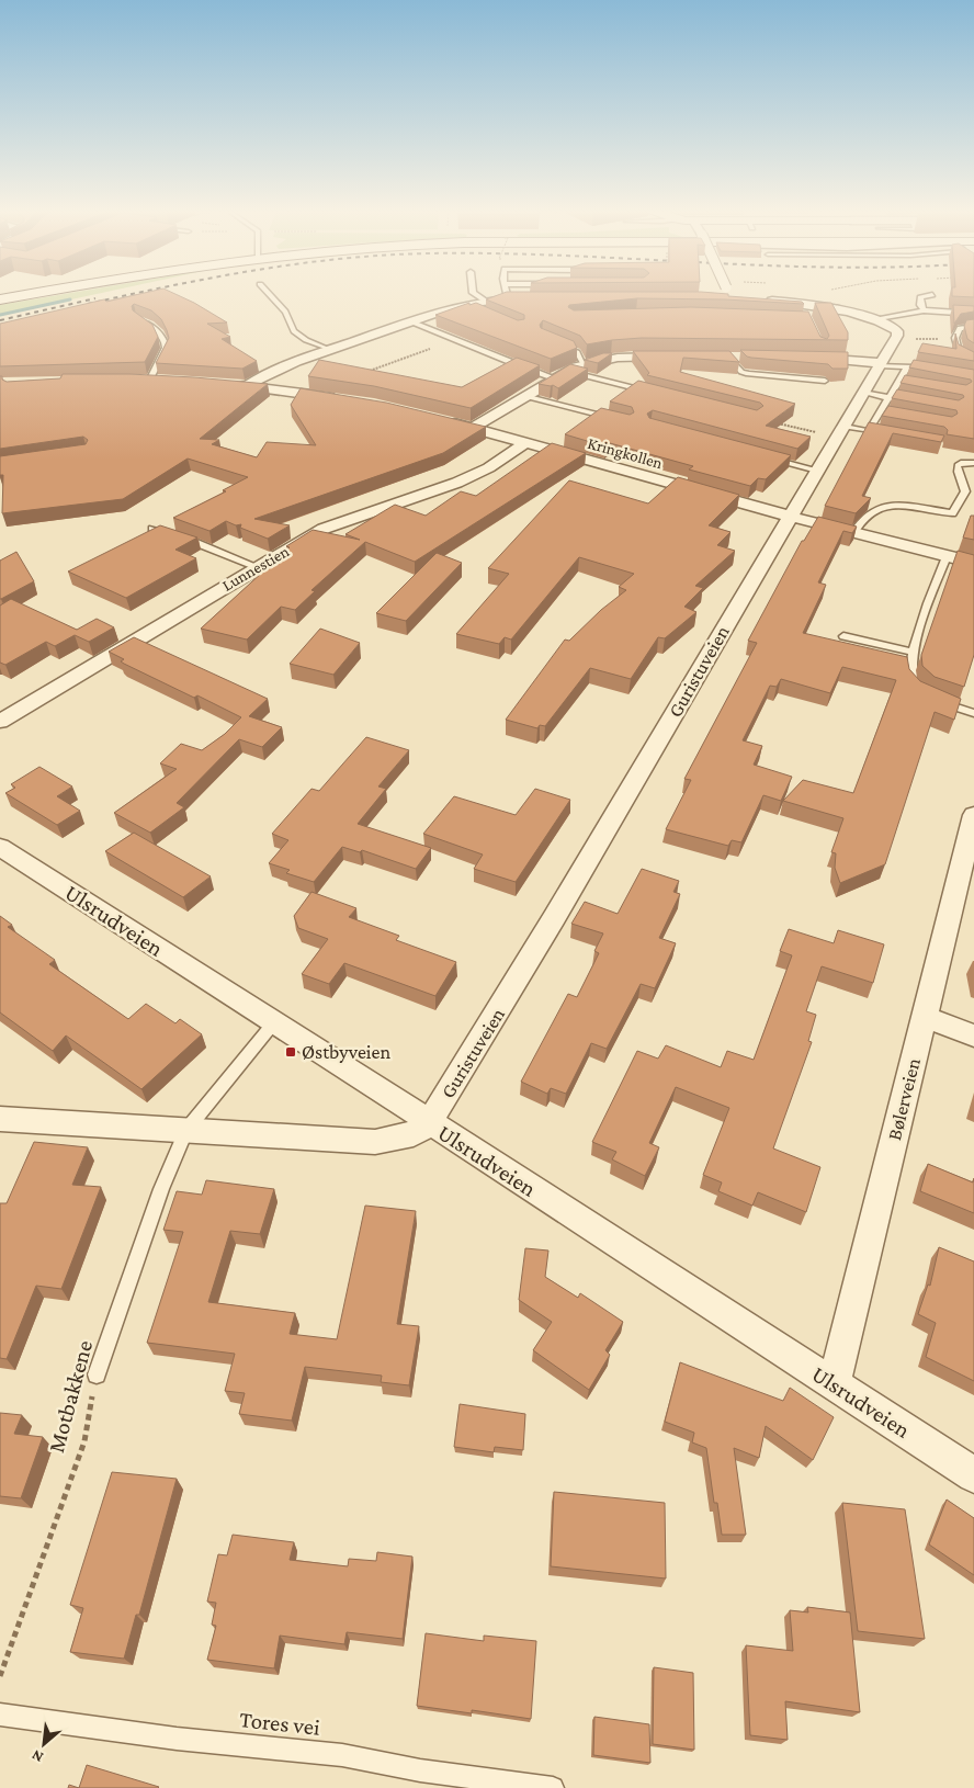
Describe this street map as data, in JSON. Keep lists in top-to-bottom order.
{
  "streets": {
    "street": [
      "Kringkollen",
      "Lunnestien",
      "Guristuveien",
      "Ulsrudveien",
      "Bølerveien"
    ],
    "lane": ["Motbakkene", "Tores vei"]
  },
  "crossings": [
    ["Kringkollen", "Lunnestien"],
    ["Kringkollen", "Guristuveien"],
    ["Guristuveien", "Ulsrudveien"],
    ["Ulsrudveien", "Bølerveien"],
    ["Ulsrudveien", "Motbakkene"]
  ],
  "places": {
    "transit": ["Østbyveien"]
  },
  "north": "bottom left"
}
